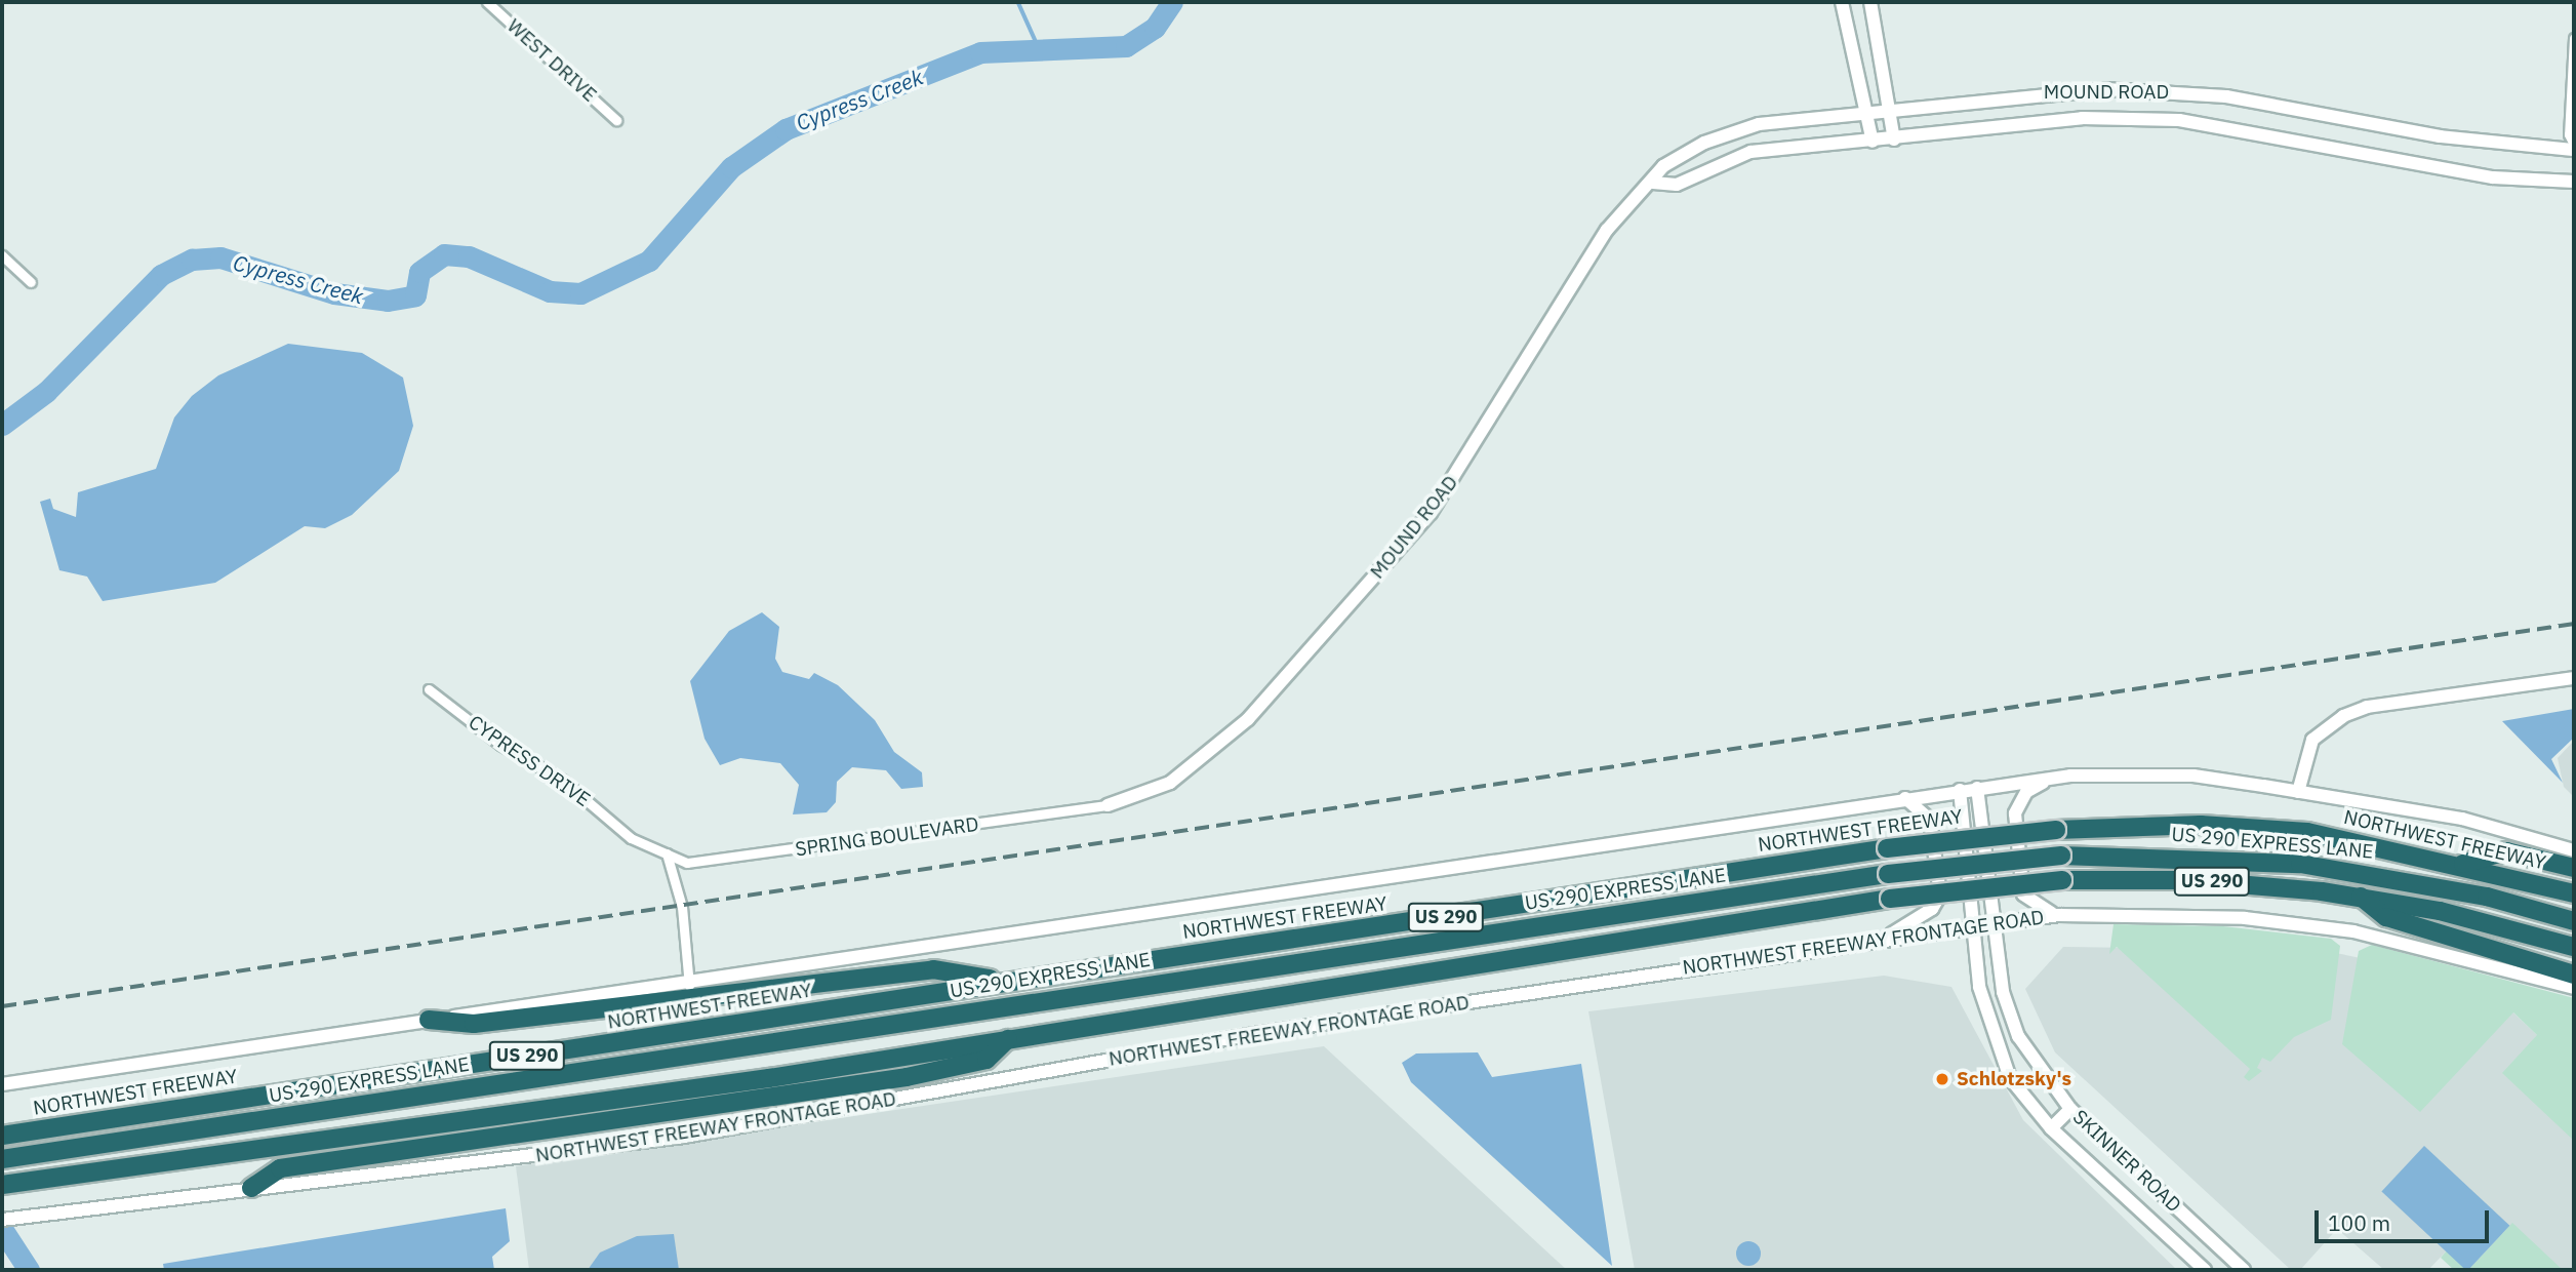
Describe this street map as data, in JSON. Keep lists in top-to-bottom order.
{
  "streets": {
    "highway": ["NORTHWEST FREEWAY", "US 290 EXPRESS LANE", "US 290"],
    "main road": ["MOUND ROAD", "NORTHWEST FREEWAY FRONTAGE ROAD", "SKINNER ROAD"],
    "street": ["WEST DRIVE", "CYPRESS DRIVE", "SPRING BOULEVARD"]
  },
  "crossings": [
    ["MOUND ROAD", "SPRING BOULEVARD"],
    ["CYPRESS DRIVE", "SPRING BOULEVARD"],
    ["NORTHWEST FREEWAY FRONTAGE ROAD", "SKINNER ROAD"]
  ],
  "water": ["Cypress Creek"],
  "places": ["Schlotzsky's"],
  "scale_bar": "100 m"
}
